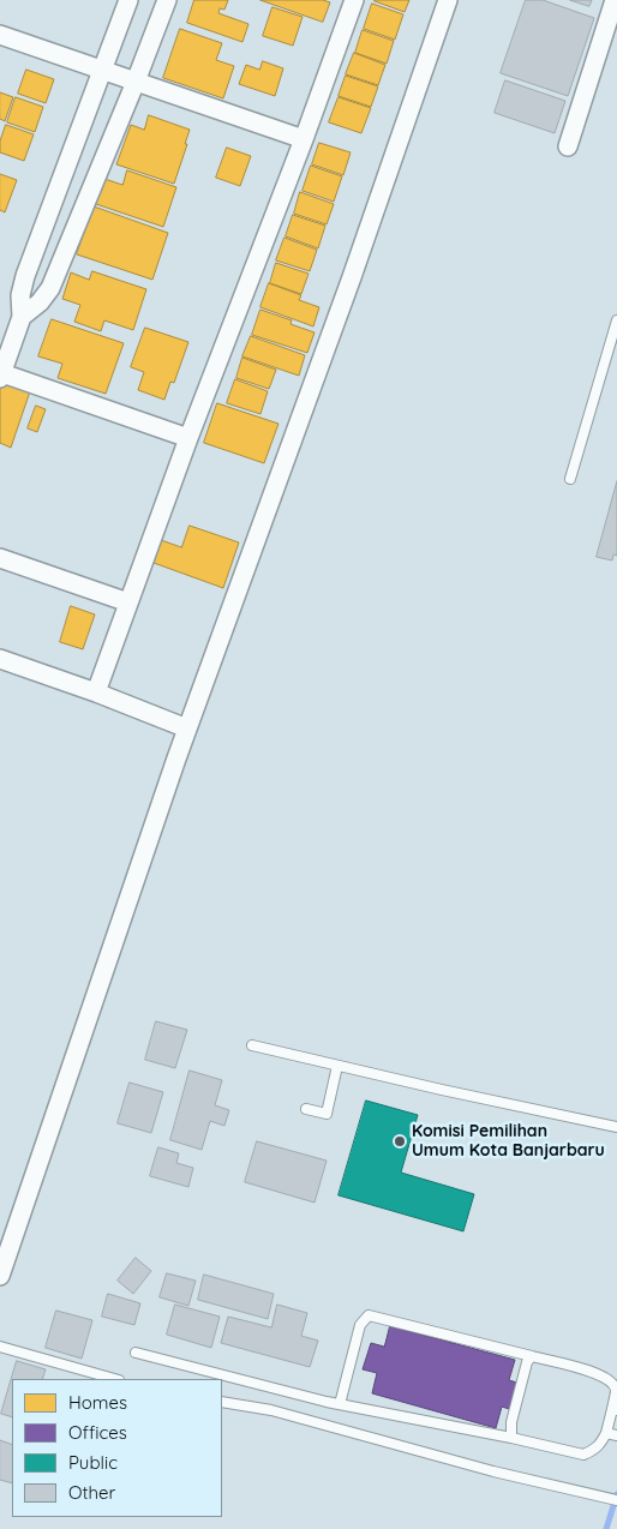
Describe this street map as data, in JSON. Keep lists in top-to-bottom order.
{
  "places": ["Komisi Pemilihan Umum Kota Banjarbaru"],
  "legend": [
    "Homes",
    "Offices",
    "Public",
    "Other"
  ]
}
